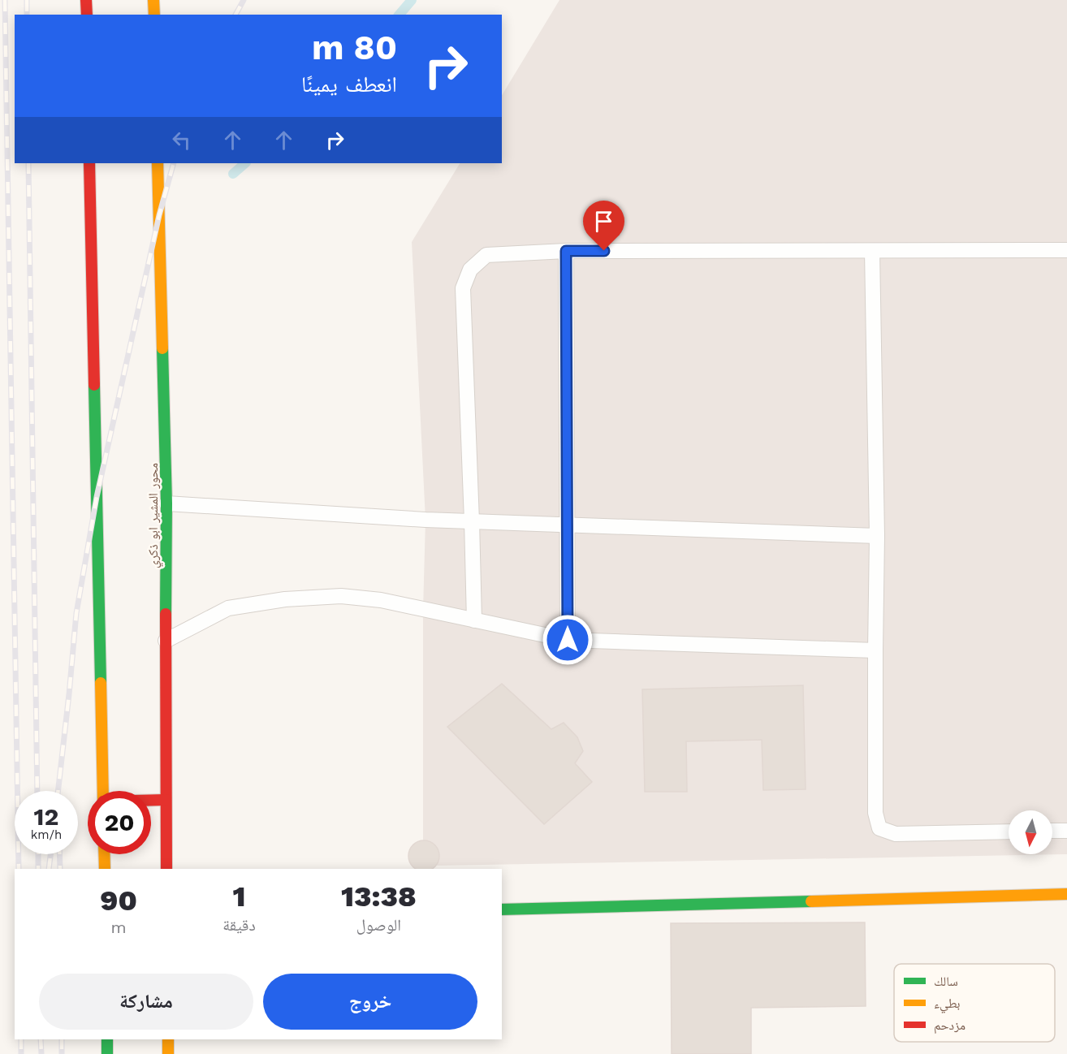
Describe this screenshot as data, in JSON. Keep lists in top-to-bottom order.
{
  "streets": {
    "main road": ["محور المشير ابو ذكري"]
  },
  "legend": ["سالك", "بطيء", "مزدحم"],
  "north": "bottom",
  "page": {
    "turn": ["80 m", "انعطف يمينًا"],
    "speed": "12 km/h",
    "limit": "20",
    "eta": [
      "13:38",
      "الوصول",
      "1",
      "دقيقة",
      "90",
      "m"
    ],
    "buttons": ["خروج", "مشاركة"]
  }
}
